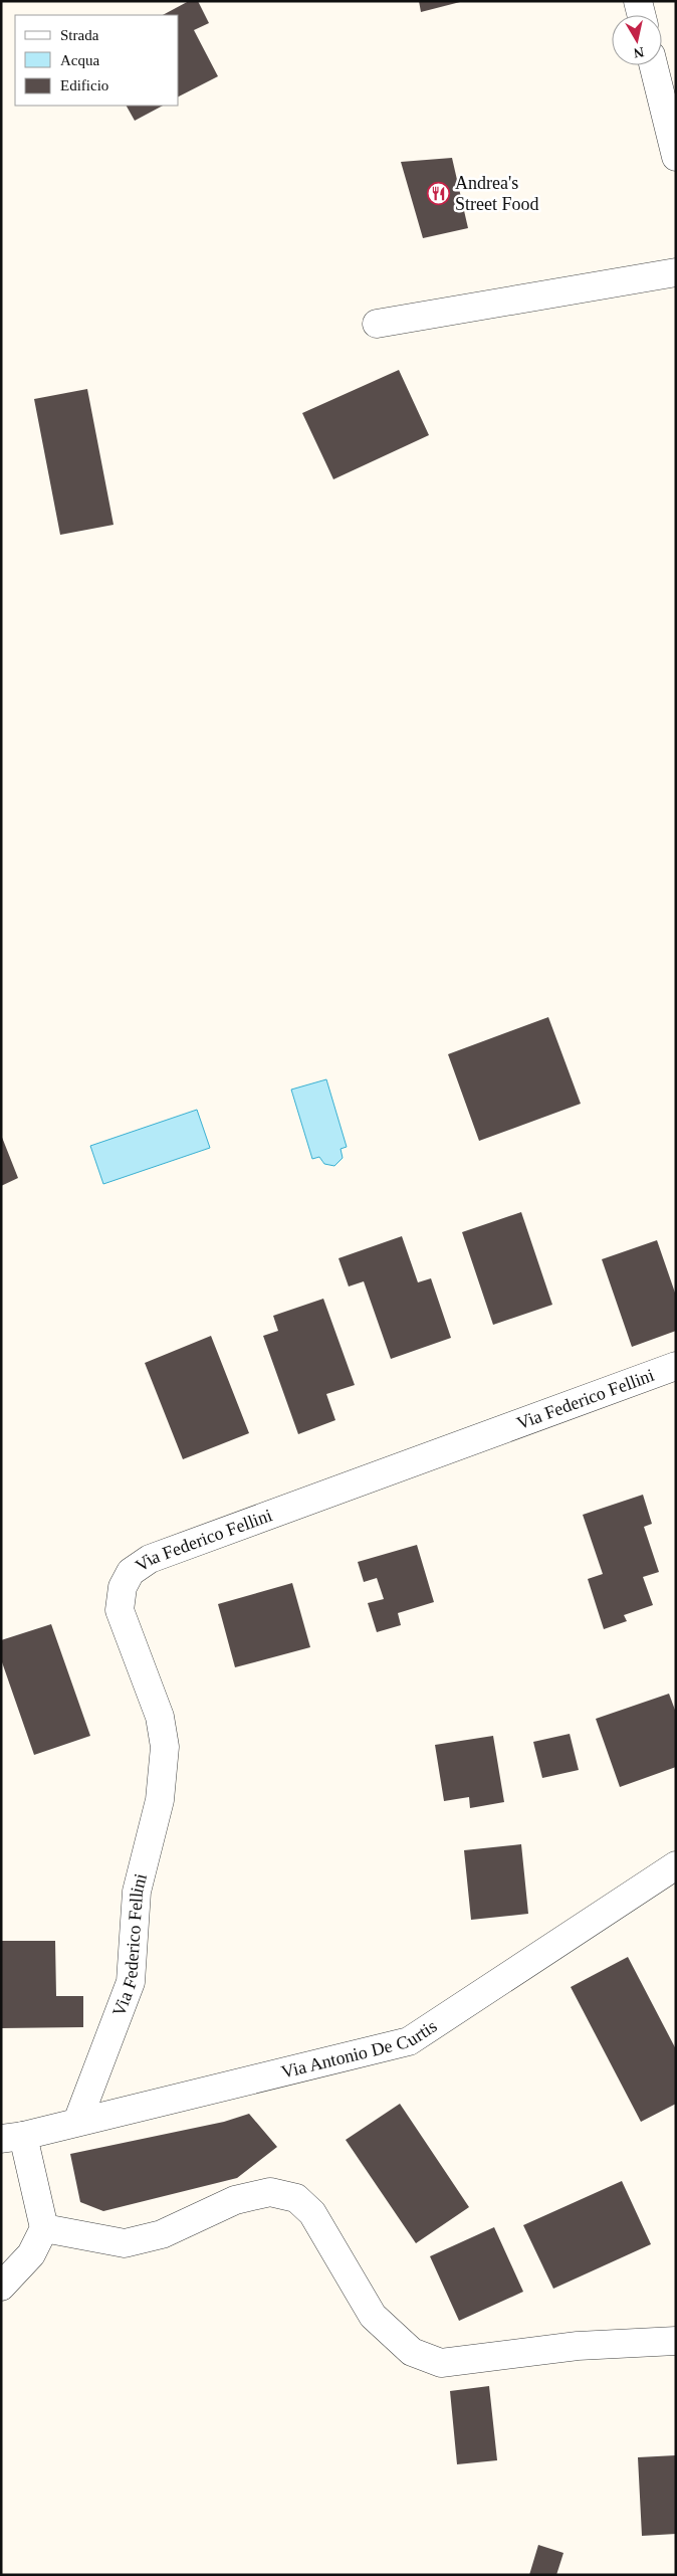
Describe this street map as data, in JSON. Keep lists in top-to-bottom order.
{
  "streets": {
    "street": ["Via Federico Fellini", "Via Antonio De Curtis"]
  },
  "crossings": [
    ["Via Federico Fellini", "Via Antonio De Curtis"]
  ],
  "places": {
    "restaurant": ["Andrea's Street Food"]
  },
  "legend": ["Strada", "Acqua", "Edificio"],
  "north": "bottom"
}
